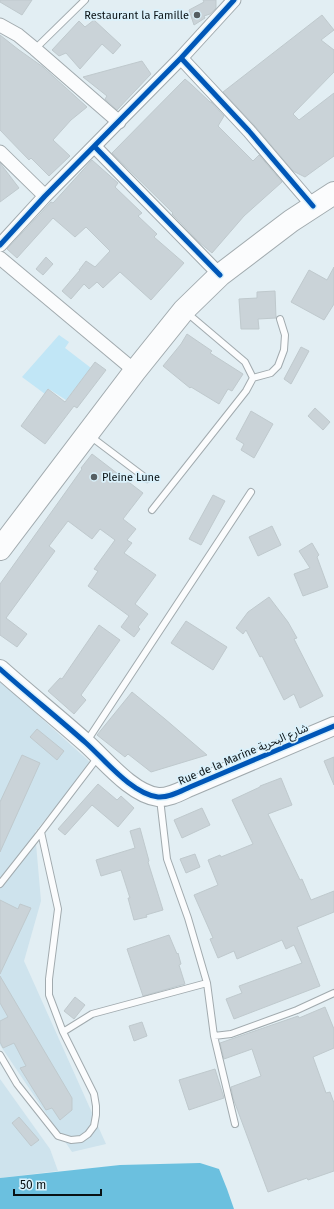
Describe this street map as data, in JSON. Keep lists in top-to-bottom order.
{
  "streets": {
    "street": ["Rue de la Marine شارع البحرية"]
  },
  "places": ["Restaurant la Famille", "Pleine Lune"],
  "scale_bar": "50 m"
}
